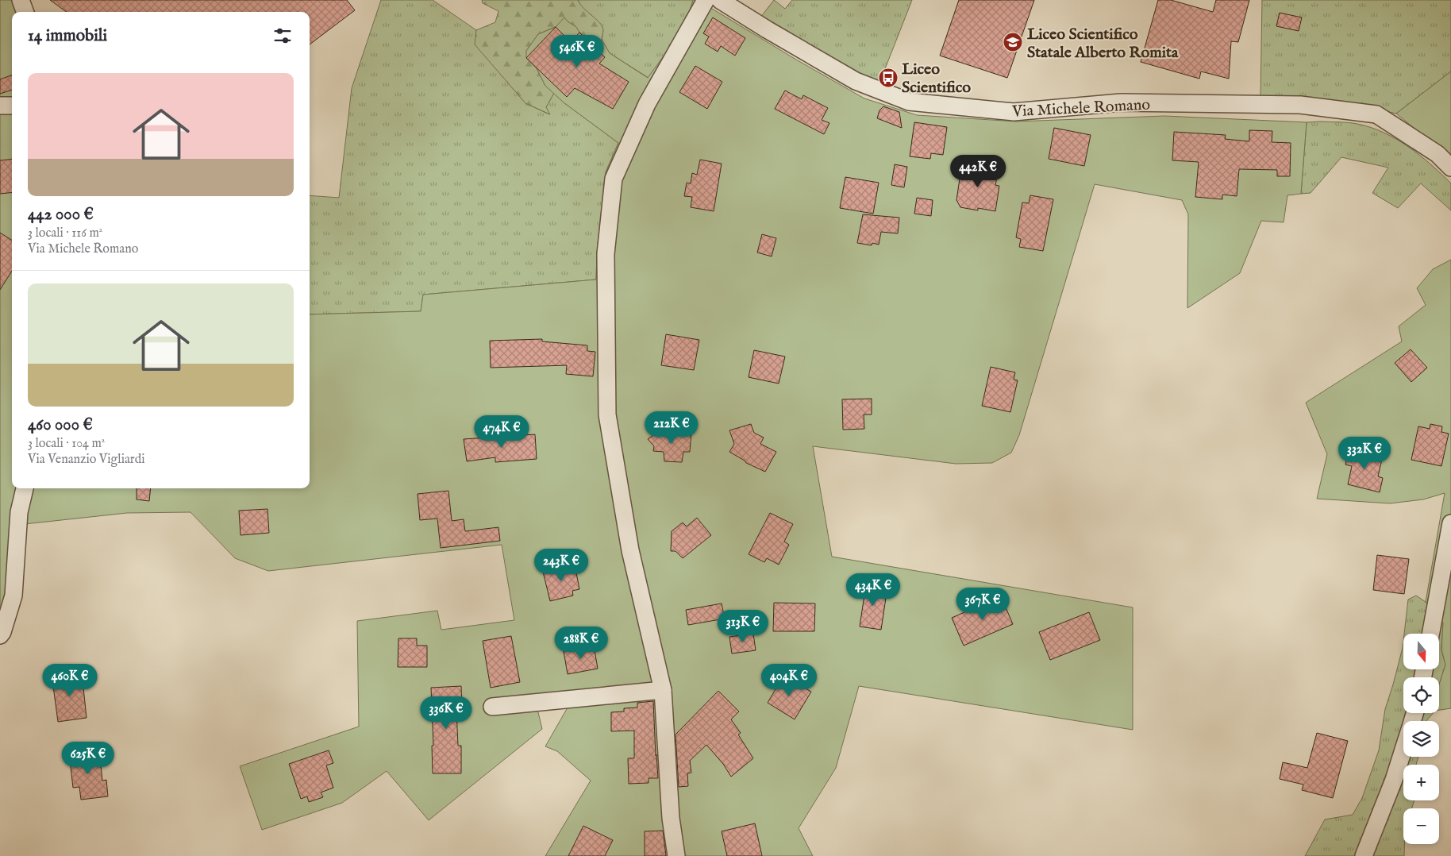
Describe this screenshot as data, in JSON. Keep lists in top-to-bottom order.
{
  "streets": {
    "street": ["Via Michele Romano"]
  },
  "places": {
    "school or university": ["Liceo Scientifico Statale Alberto Romita"],
    "bus stop": ["Liceo Scientifico"]
  },
  "north": "bottom",
  "page": {
    "heading": "14 immobili",
    "price": [
      "546K €",
      "442K €",
      "212K €",
      "474K €",
      "332K €",
      "243K €",
      "434K €",
      "367K €",
      "313K €",
      "288K €",
      "460K €",
      "404K €",
      "336K €",
      "625K €"
    ],
    "list": [
      {
        "name": "442 000 €",
        "note": "3 locali · 116 m² · Via Michele Romano"
      },
      {
        "name": "460 000 €",
        "note": "3 locali · 104 m² · Via Venanzio Vigliardi"
      }
    ],
    "map_buttons": ["+", "−"]
  }
}
